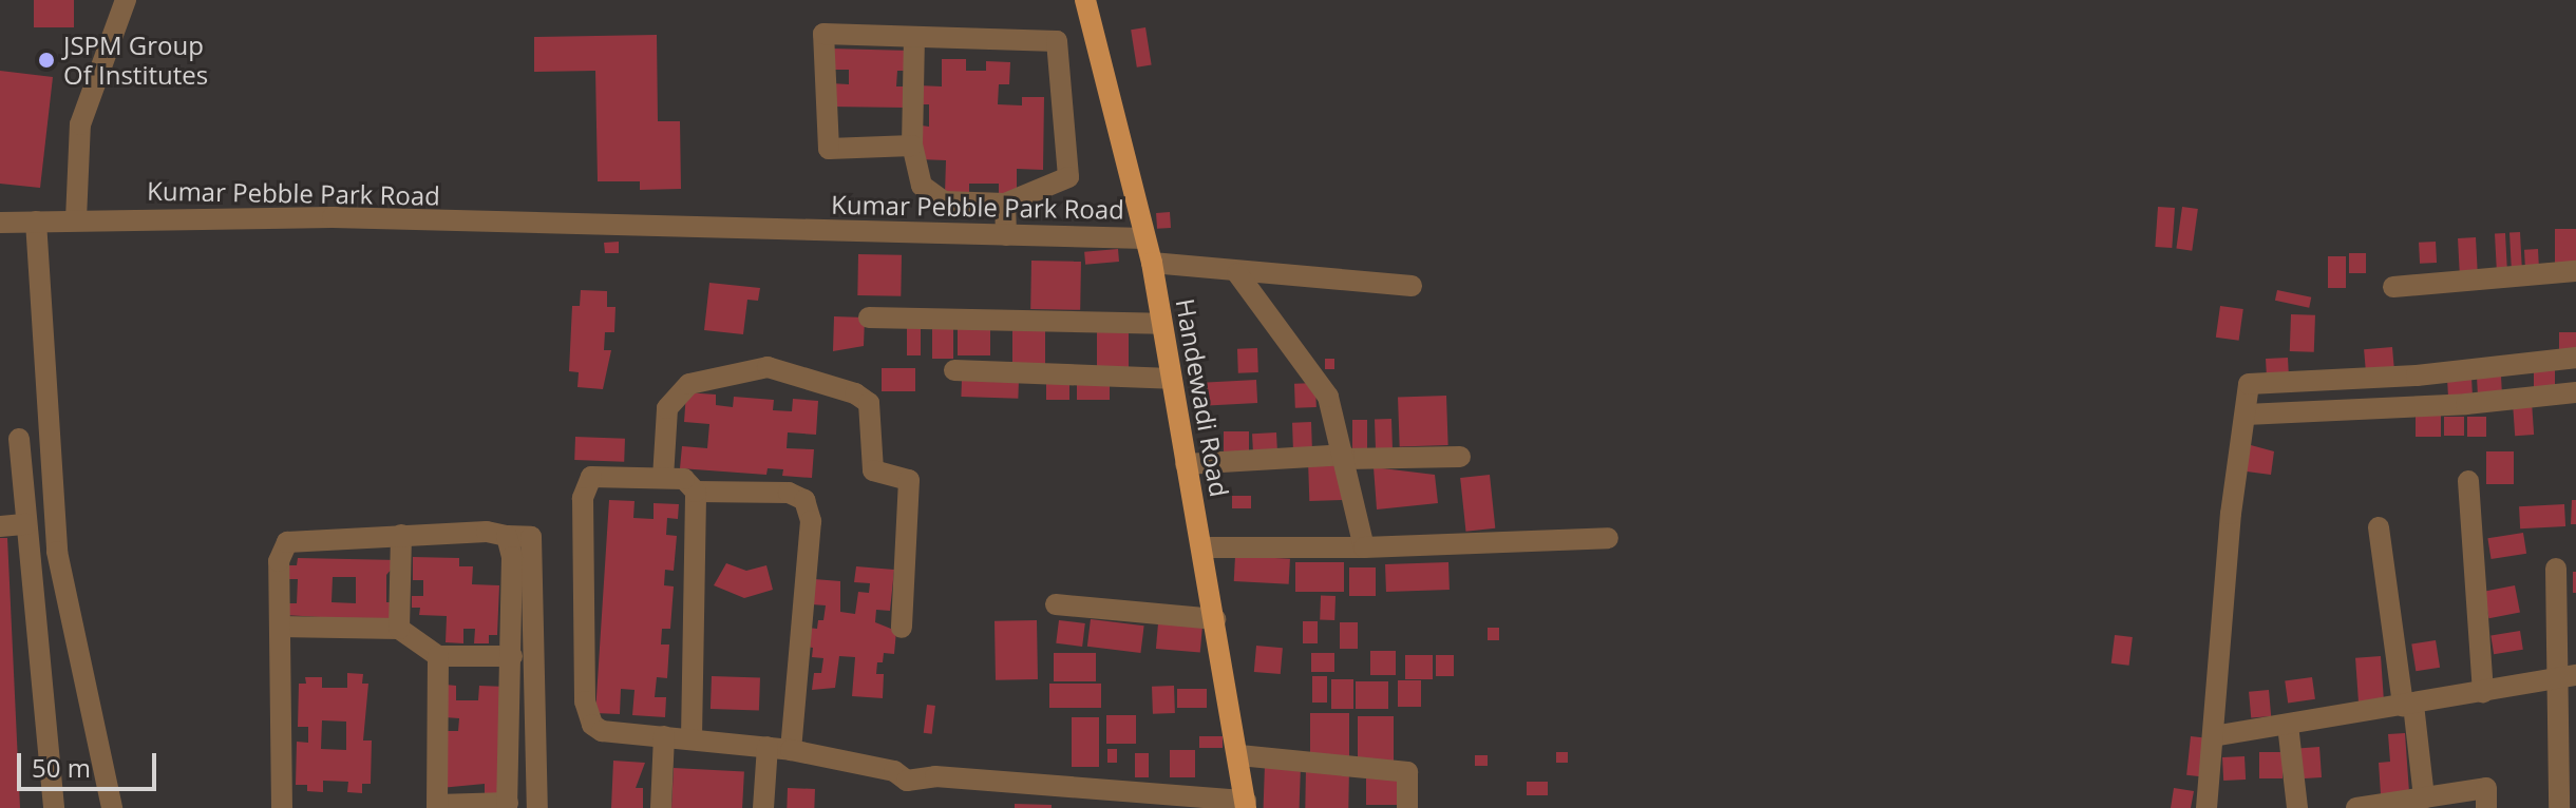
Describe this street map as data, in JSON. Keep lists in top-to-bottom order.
{
  "streets": {
    "main road": ["Handewadi Road"],
    "street": ["Kumar Pebble Park Road"]
  },
  "crossings": [
    ["Kumar Pebble Park Road", "Handewadi Road"]
  ],
  "places": ["JSPM Group Of Institutes"],
  "scale_bar": "50 m"
}
